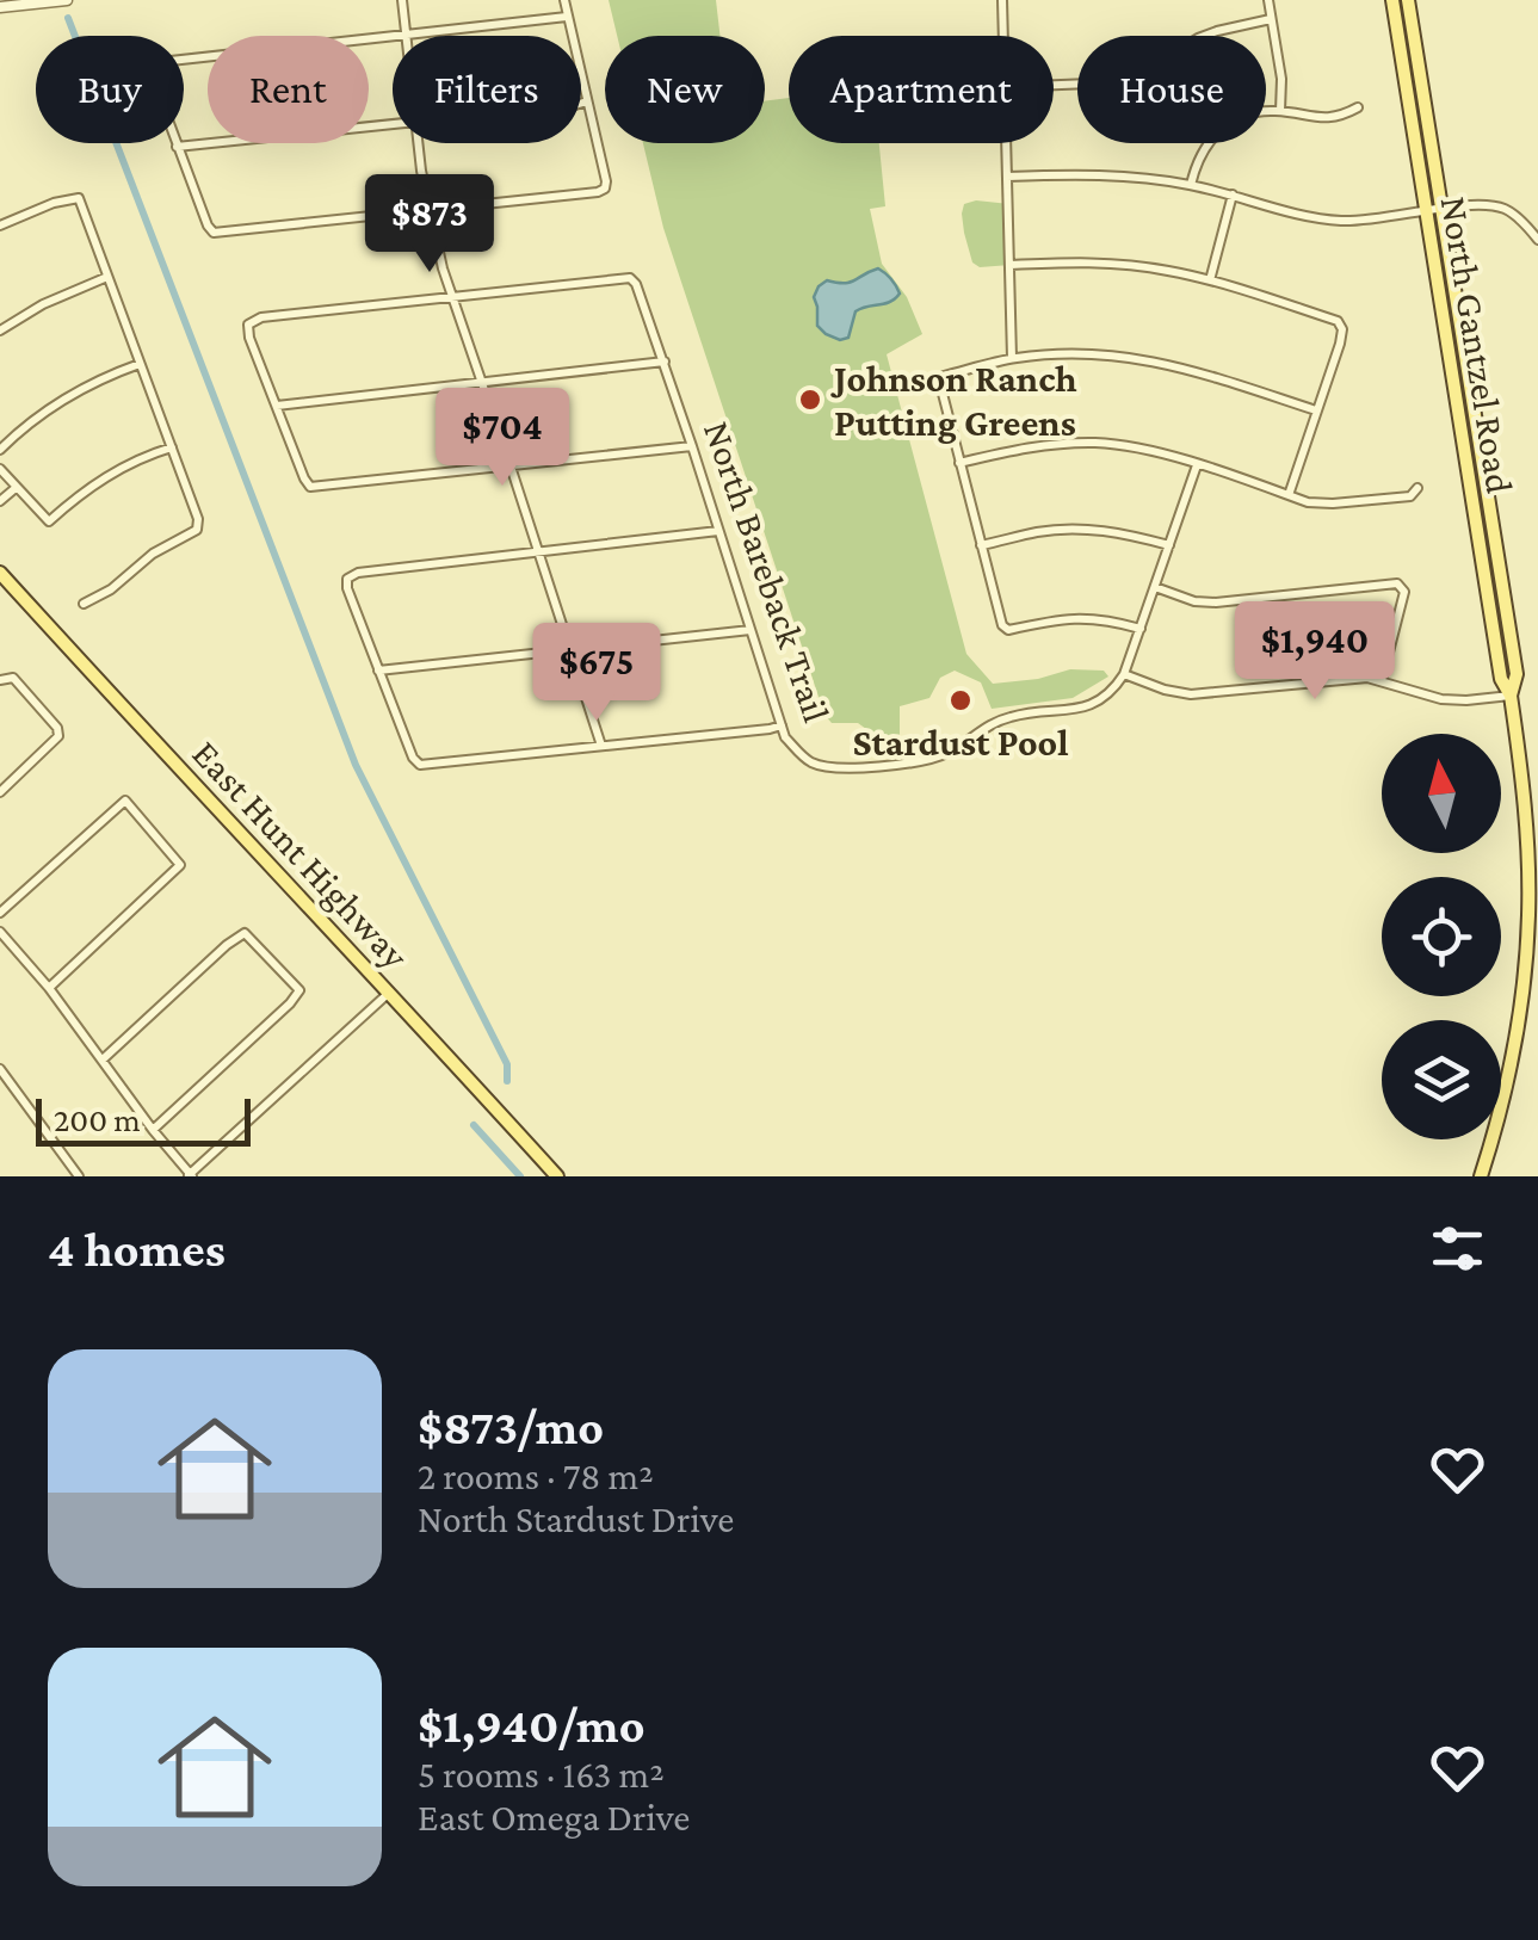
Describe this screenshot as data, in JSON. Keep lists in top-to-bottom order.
{
  "streets": {
    "main road": ["North Gantzel Road", "East Hunt Highway"],
    "street": ["North Bareback Trail"]
  },
  "places": ["Johnson Ranch Putting Greens", "Stardust Pool"],
  "scale_bar": "200 m",
  "north": "top",
  "page": {
    "chip": [
      "Buy",
      "Rent",
      "Filters",
      "New",
      "Apartment",
      "House"
    ],
    "price": [
      "$873",
      "$704",
      "$1,940",
      "$675"
    ],
    "scale": "200 m",
    "heading": "4 homes",
    "list": [
      {
        "name": "$873/mo",
        "note": "2 rooms · 78 m² · North Stardust Drive"
      },
      {
        "name": "$1,940/mo",
        "note": "5 rooms · 163 m² · East Omega Drive"
      }
    ]
  }
}
